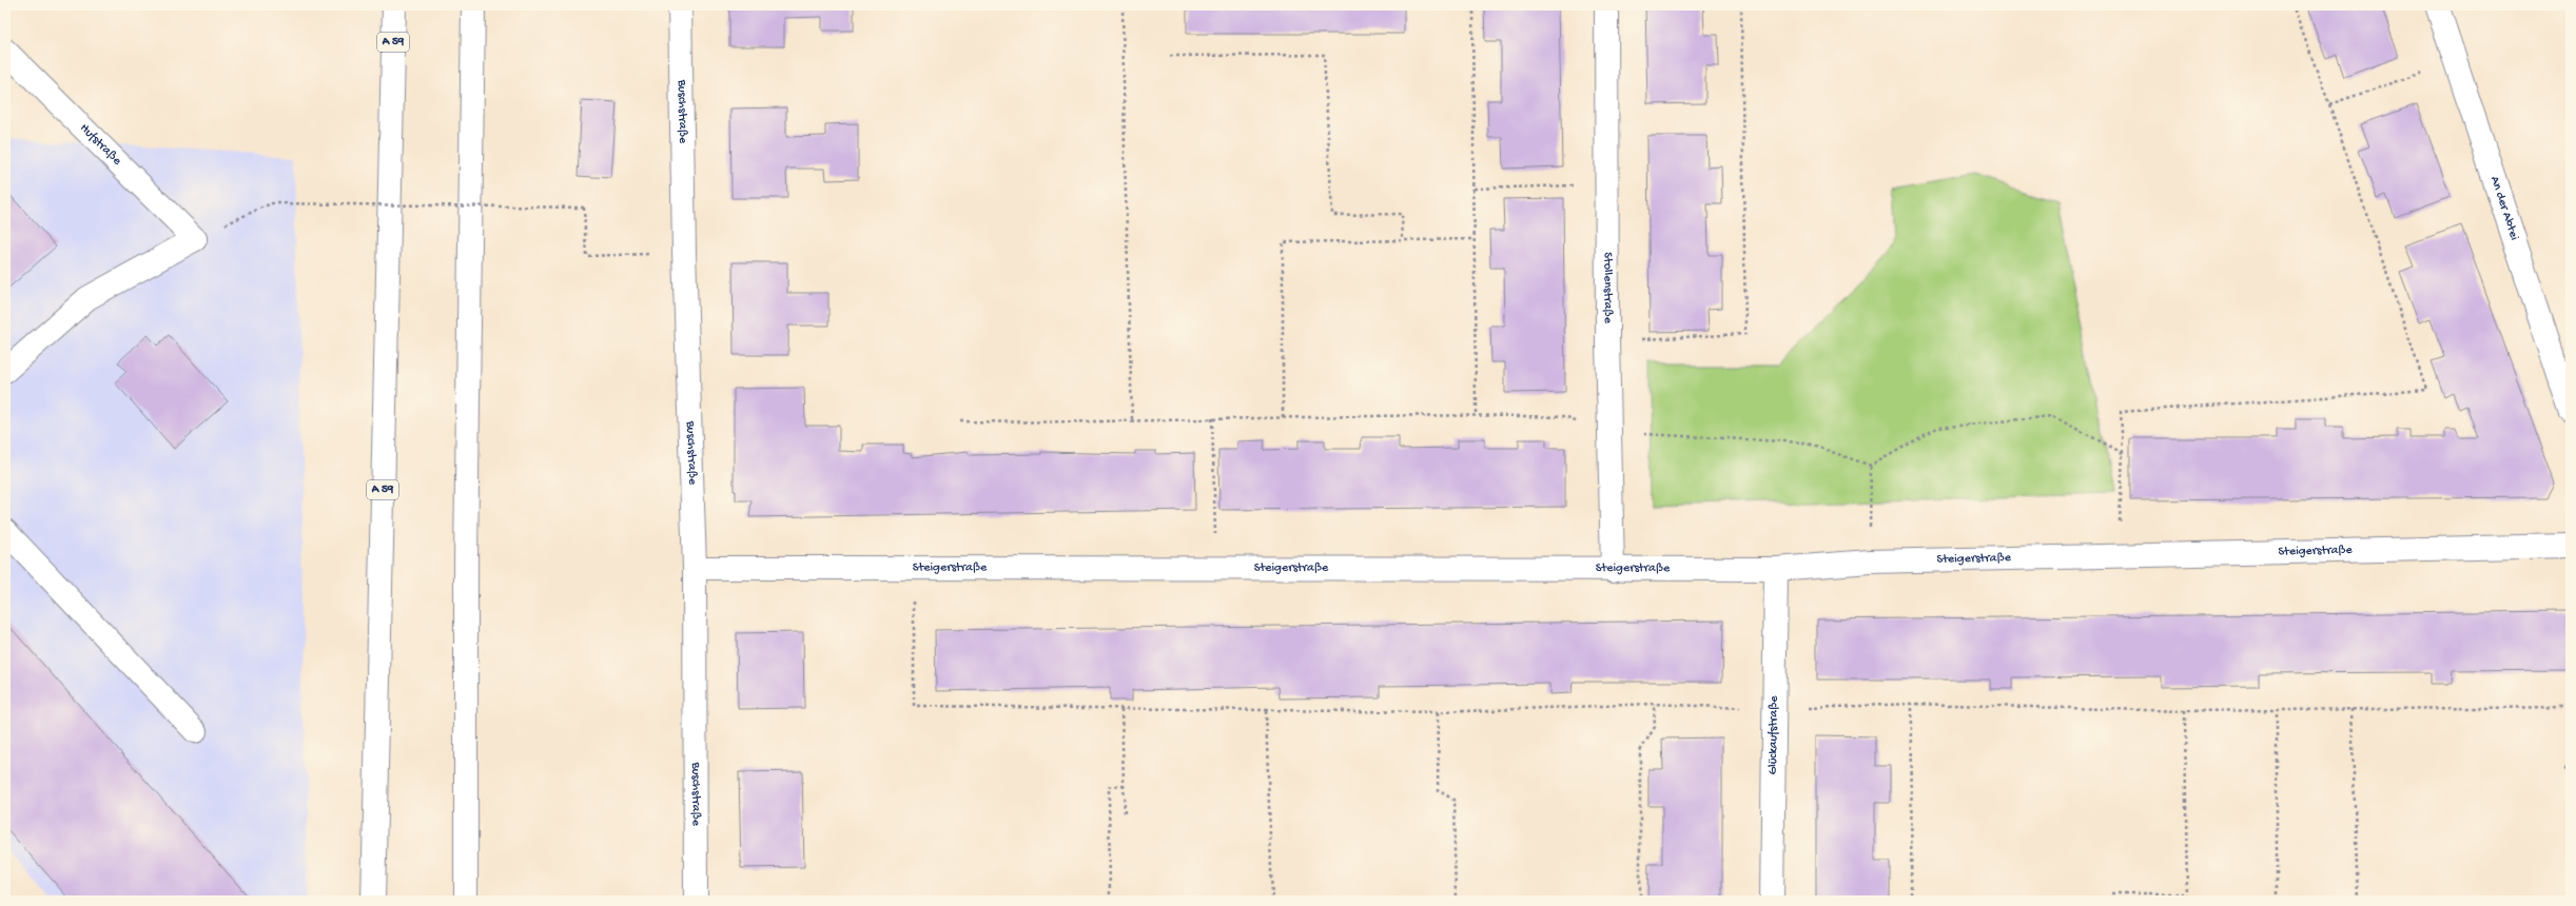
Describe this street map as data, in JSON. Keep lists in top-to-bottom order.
{
  "streets": {
    "main road": [
      "A 59",
      "Buschstraße",
      "Hufstraße",
      "An der Abtei",
      "Stollenstraße",
      "Steigerstraße",
      "Glückaufstraße"
    ]
  },
  "crossings": [
    ["Buschstraße", "Steigerstraße"],
    ["Stollenstraße", "Steigerstraße"],
    ["Steigerstraße", "Glückaufstraße"]
  ]
}
